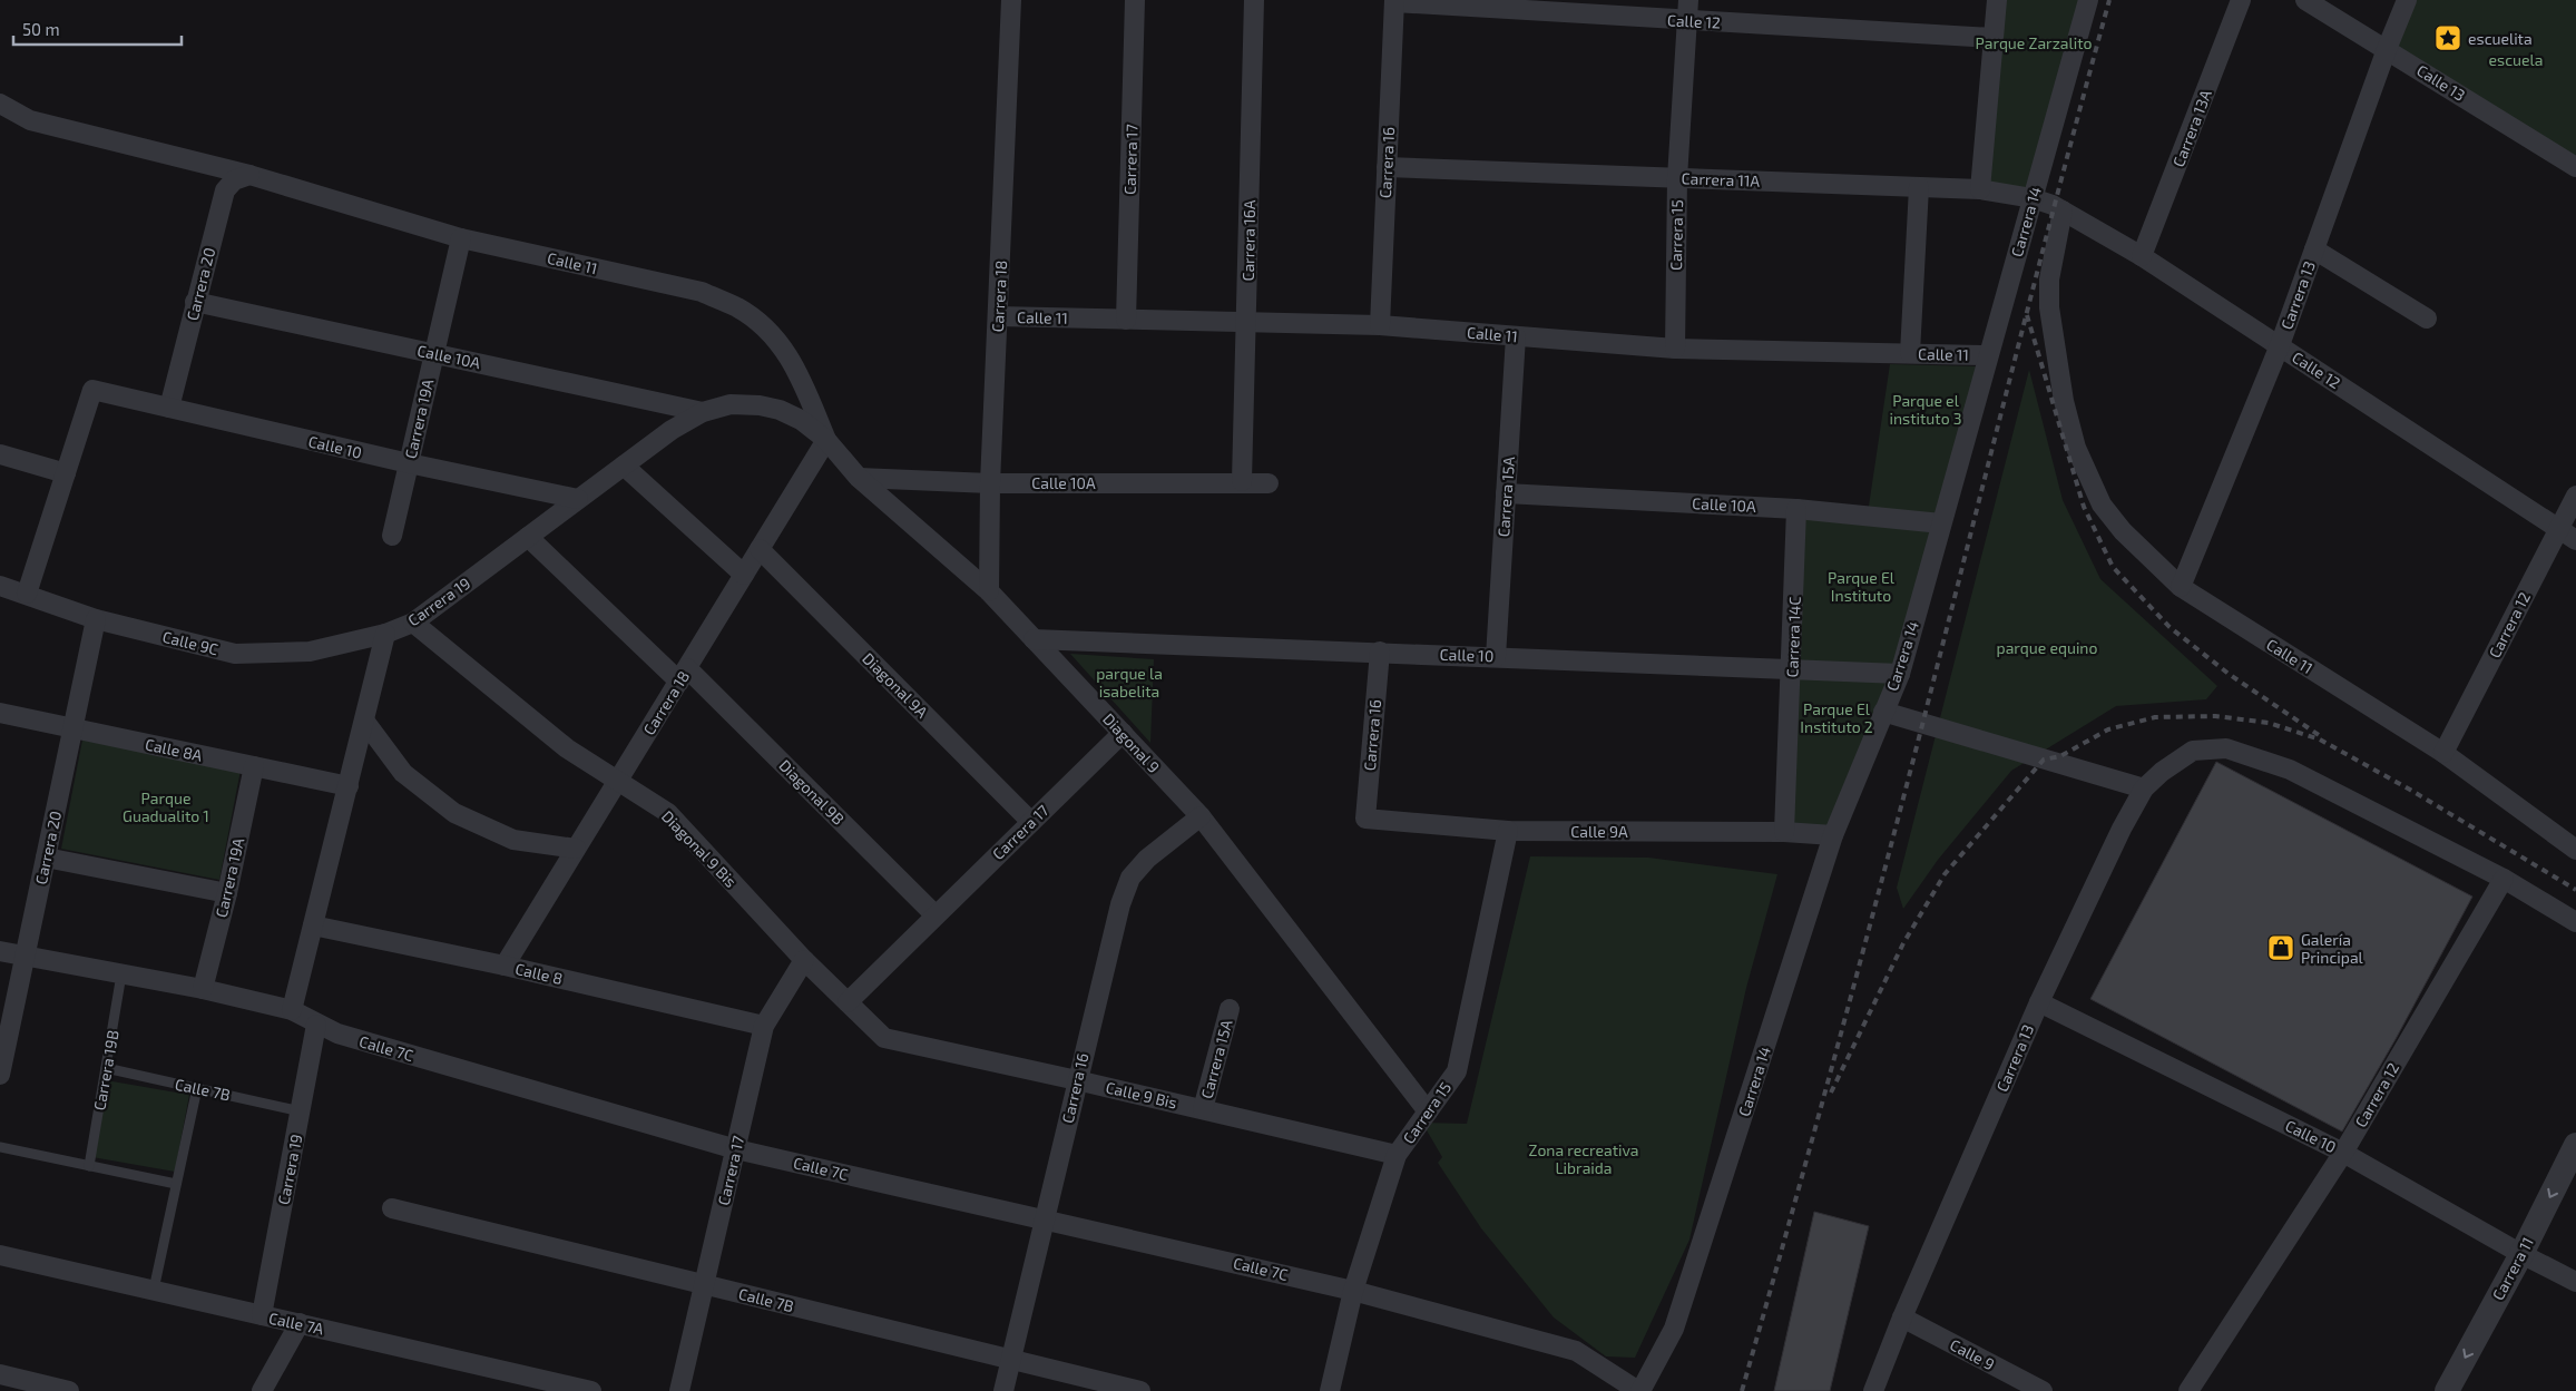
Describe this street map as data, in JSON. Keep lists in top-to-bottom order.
{
  "streets": {
    "street": [
      "Calle 12",
      "Calle 13",
      "Carrera 13A",
      "Carrera 17",
      "Carrera 16",
      "Carrera 11A",
      "Carrera 14",
      "Carrera 15",
      "Carrera 16A",
      "Calle 11",
      "Carrera 20",
      "Carrera 13",
      "Carrera 18",
      "Calle 10A",
      "Carrera 19A",
      "Calle 10",
      "Carrera 15A",
      "Carrera 19",
      "Carrera 12",
      "Carrera 14C",
      "Calle 9C",
      "Diagonal 9A",
      "Diagonal 9",
      "Calle 8A",
      "Diagonal 9B",
      "Calle 9A",
      "Diagonal 9 Bis",
      "Calle 8",
      "Calle 7C",
      "Calle 7B",
      "Calle 9 Bis",
      "Carrera 11",
      "Calle 7A",
      "Calle 9"
    ],
    "lane": ["Carrera 19B"]
  },
  "crossings": [
    ["Calle 12", "Carrera 13A"],
    ["Calle 12", "Carrera 16"],
    ["Calle 12", "Carrera 11A"],
    ["Calle 12", "Carrera 15"],
    ["Calle 12", "Calle 11"],
    ["Calle 12", "Carrera 13"],
    ["Calle 12", "Carrera 12"],
    ["Calle 13", "Carrera 13"],
    ["Carrera 17", "Calle 11"],
    ["Carrera 17", "Diagonal 9A"],
    ["Carrera 17", "Diagonal 9"],
    ["Carrera 17", "Diagonal 9B"],
    ["Carrera 17", "Diagonal 9 Bis"],
    ["Carrera 17", "Calle 8"],
    ["Carrera 17", "Calle 7C"],
    ["Carrera 17", "Calle 7B"],
    ["Carrera 16", "Carrera 11A"],
    ["Carrera 16", "Calle 11"],
    ["Carrera 16", "Calle 10"],
    ["Carrera 16", "Diagonal 9"],
    ["Carrera 16", "Calle 9A"],
    ["Carrera 16", "Calle 7C"],
    ["Carrera 16", "Calle 7B"],
    ["Carrera 16", "Calle 9 Bis"],
    ["Carrera 11A", "Carrera 14"],
    ["Carrera 11A", "Carrera 15"],
    ["Carrera 11A", "Calle 11"],
    ["Carrera 14", "Calle 11"],
    ["Carrera 14", "Calle 10A"],
    ["Carrera 14", "Calle 10"],
    ["Carrera 14", "Calle 9A"],
    ["Carrera 14", "Calle 7C"],
    ["Carrera 15", "Calle 11"],
    ["Carrera 15", "Diagonal 9"],
    ["Carrera 15", "Calle 9A"],
    ["Carrera 15", "Calle 7C"],
    ["Carrera 15", "Calle 9 Bis"],
    ["Carrera 16A", "Calle 11"],
    ["Carrera 16A", "Calle 10A"],
    ["Calle 11", "Carrera 20"],
    ["Calle 11", "Carrera 13"],
    ["Calle 11", "Carrera 18"],
    ["Calle 11", "Carrera 19A"],
    ["Calle 11", "Carrera 15A"],
    ["Calle 11", "Carrera 12"],
    ["Calle 11", "Diagonal 9"],
    ["Carrera 20", "Calle 10A"],
    ["Carrera 20", "Calle 10"],
    ["Carrera 20", "Calle 9C"],
    ["Carrera 20", "Calle 8A"],
    ["Carrera 20", "Calle 7C"],
    ["Carrera 13", "Calle 10"],
    ["Carrera 13", "Carrera 12"],
    ["Carrera 13", "Calle 9"],
    ["Carrera 18", "Calle 10A"],
    ["Carrera 18", "Diagonal 9A"],
    ["Carrera 18", "Diagonal 9"],
    ["Carrera 18", "Diagonal 9B"],
    ["Carrera 18", "Diagonal 9 Bis"],
    ["Carrera 18", "Calle 8"],
    ["Calle 10A", "Carrera 19A"],
    ["Calle 10A", "Carrera 15A"],
    ["Calle 10A", "Carrera 19"],
    ["Calle 10A", "Carrera 14C"],
    ["Calle 10A", "Diagonal 9"],
    ["Carrera 19A", "Calle 10"],
    ["Carrera 19A", "Calle 8A"],
    ["Carrera 19A", "Calle 7C"],
    ["Calle 10", "Carrera 15A"],
    ["Calle 10", "Carrera 19"],
    ["Calle 10", "Carrera 12"],
    ["Calle 10", "Carrera 14C"],
    ["Calle 10", "Diagonal 9"],
    ["Calle 10", "Carrera 11"],
    ["Carrera 15A", "Calle 9 Bis"],
    ["Carrera 19", "Calle 9C"],
    ["Carrera 19", "Diagonal 9"],
    ["Carrera 19", "Diagonal 9B"],
    ["Carrera 19", "Diagonal 9 Bis"],
    ["Carrera 19", "Calle 7C"],
    ["Carrera 19", "Calle 7B"],
    ["Carrera 19", "Calle 7A"],
    ["Carrera 14C", "Calle 9A"],
    ["Diagonal 9 Bis", "Calle 9 Bis"],
    ["Calle 7C", "Carrera 19B"],
    ["Carrera 19B", "Calle 7B"]
  ],
  "one_way": ["Carrera 11"],
  "parks": [
    "Parque Zarzalito",
    "escuela",
    "Parque el instituto 3",
    "Parque El Instituto",
    "parque equino",
    "parque la isabelita",
    "Parque El Instituto 2",
    "Parque Guadualito 1",
    "Zona recreativa Libraida"
  ],
  "places": {
    "place": ["escuelita"],
    "shop": ["Galería Principal"]
  },
  "scale_bar": "50 m"
}
